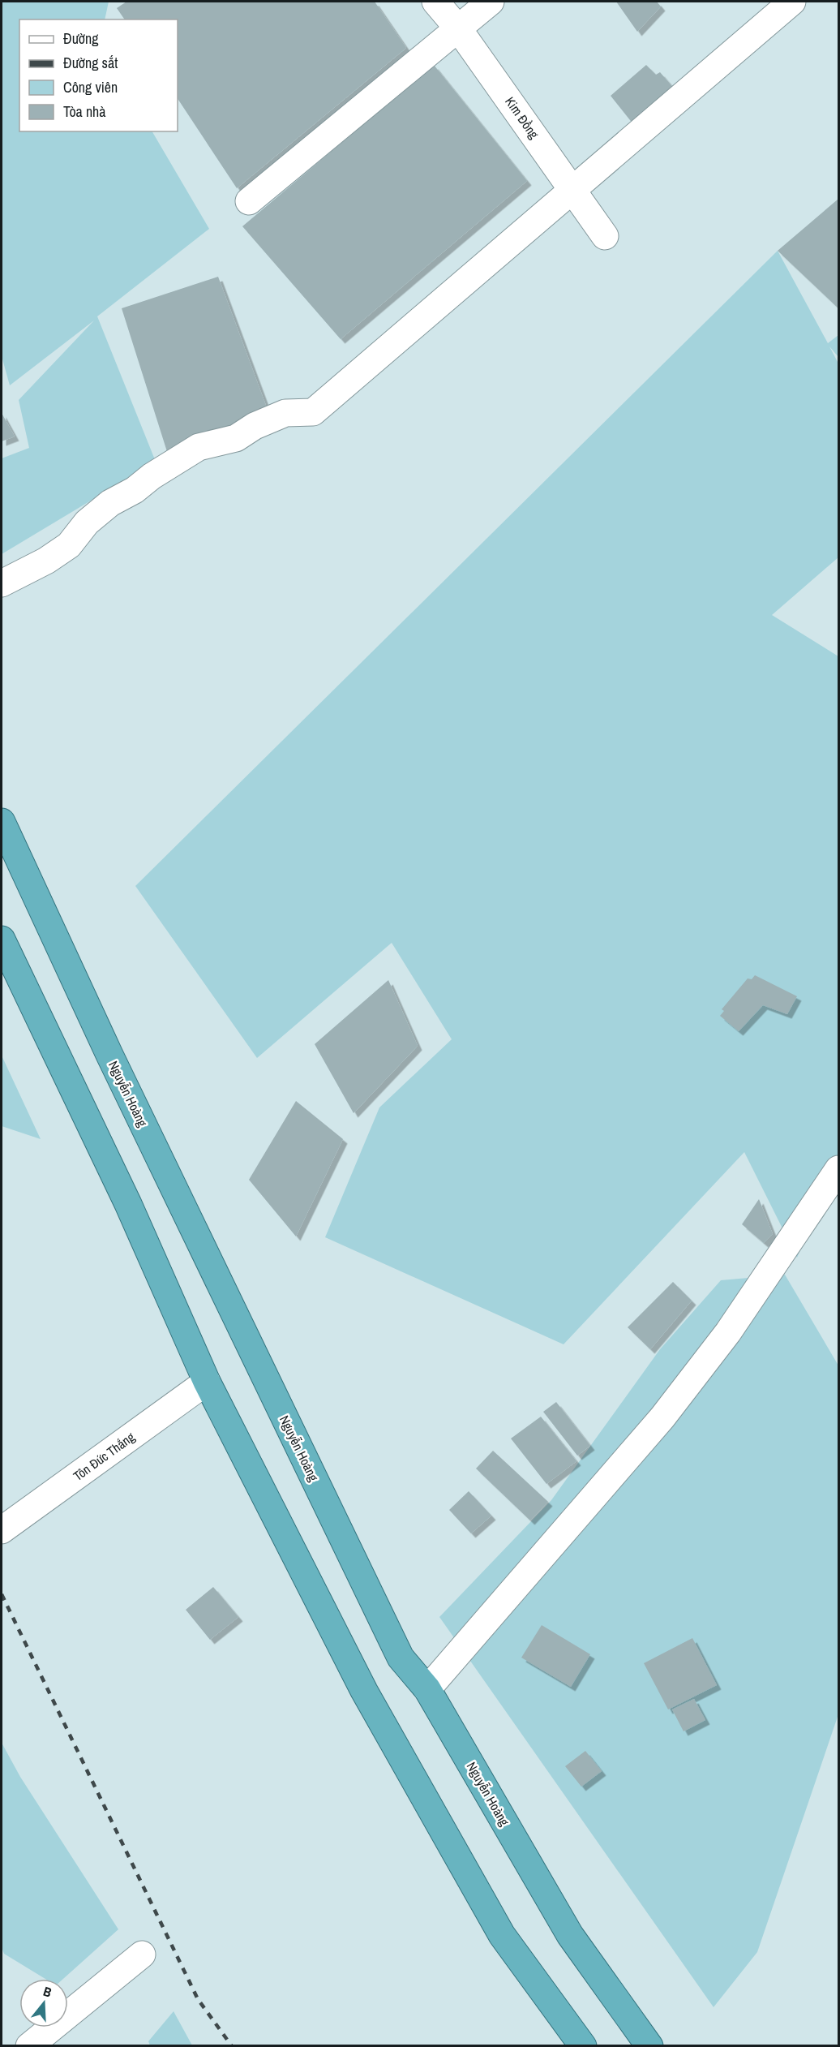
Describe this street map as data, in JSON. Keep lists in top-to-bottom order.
{
  "streets": {
    "highway": ["Nguyễn Hoàng"],
    "street": ["Kim Đồng", "Tôn Đức Thắng"]
  },
  "legend": [
    "Đường",
    "Đường sắt",
    "Công viên",
    "Tòa nhà"
  ],
  "north": "top"
}
